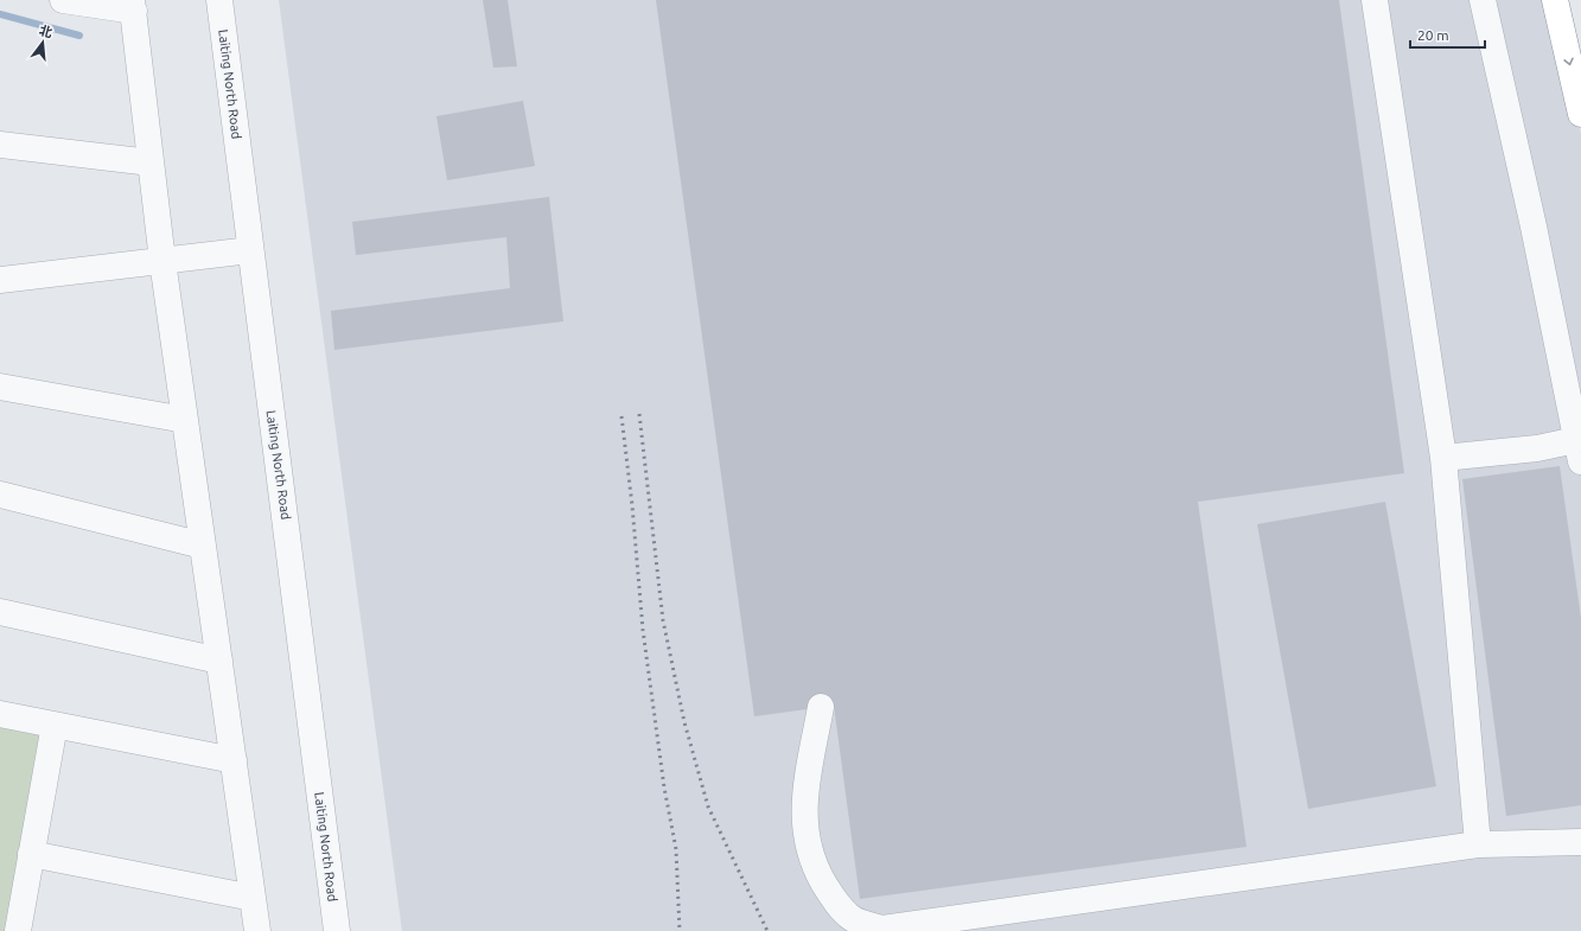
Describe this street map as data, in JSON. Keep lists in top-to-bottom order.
{
  "streets": {
    "street": ["Laiting North Road"]
  },
  "scale_bar": "20 m",
  "north": "top"
}
